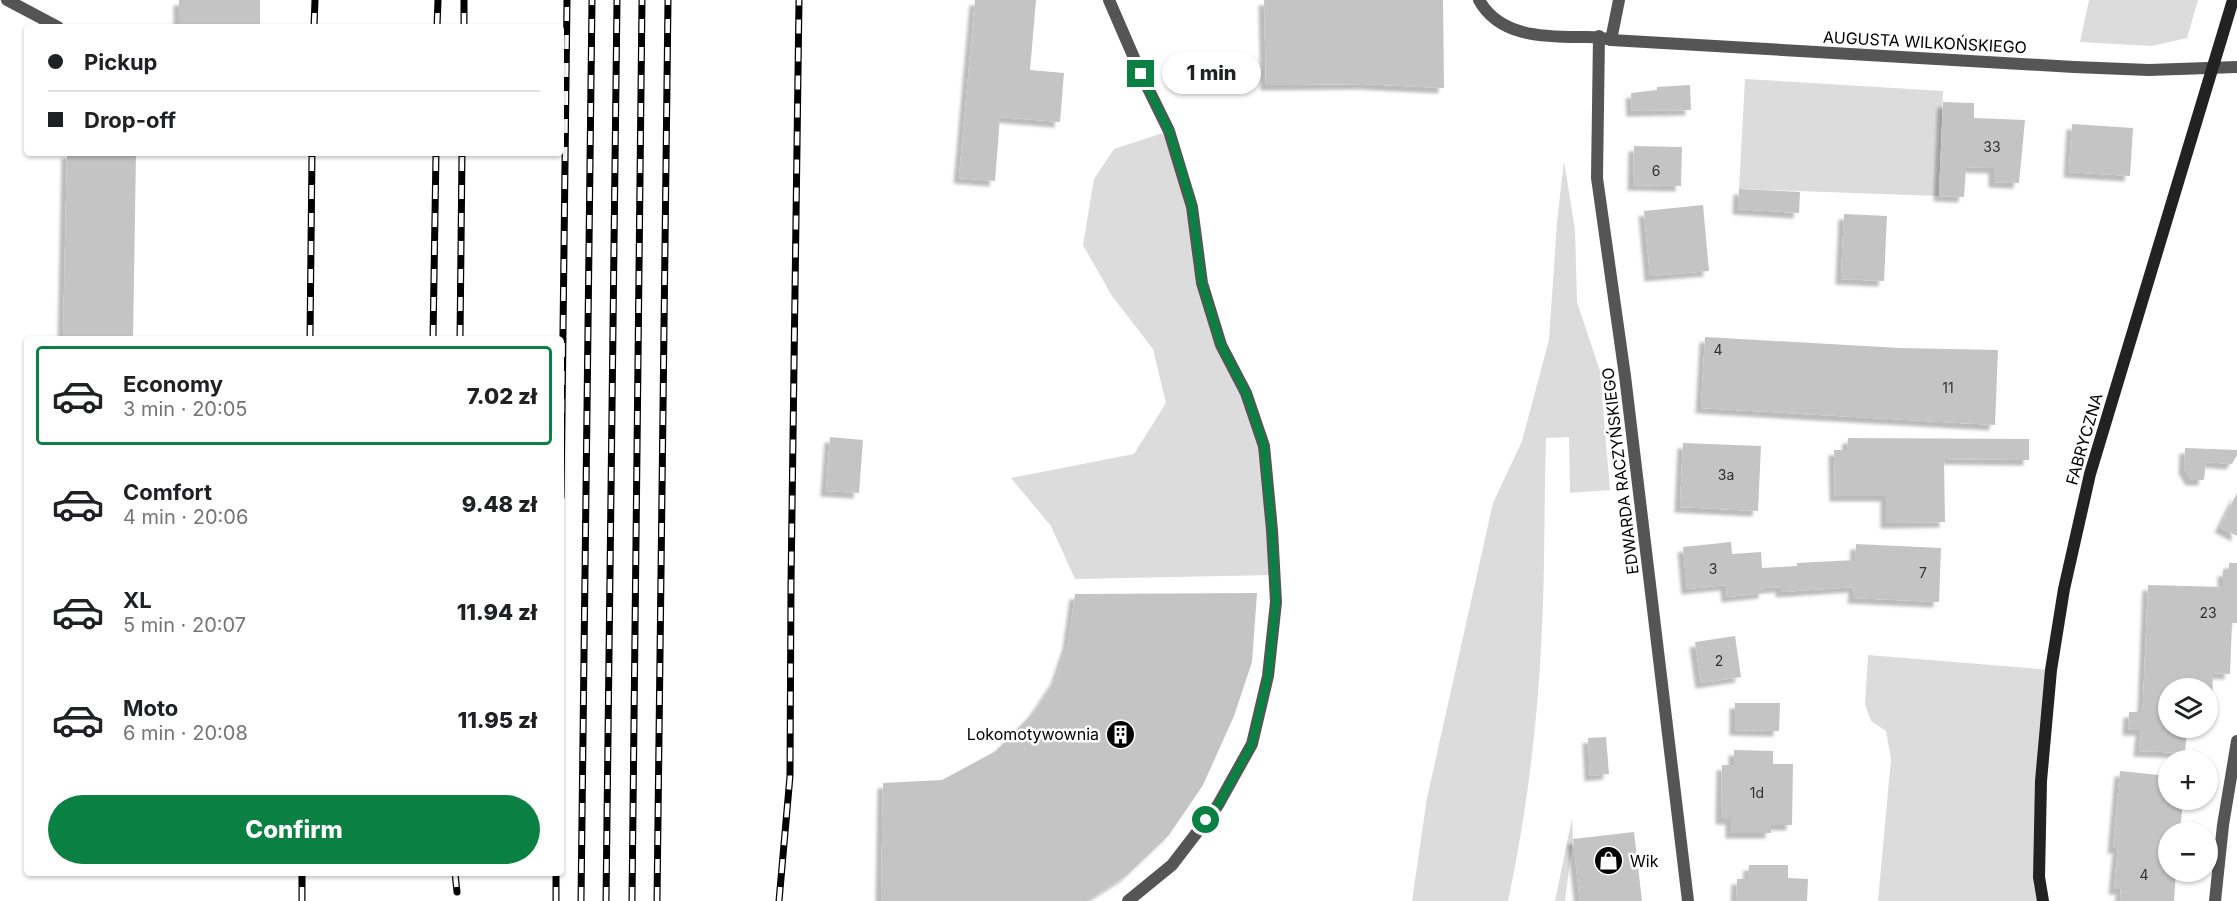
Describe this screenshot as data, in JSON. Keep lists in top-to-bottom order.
{
  "streets": {
    "street": ["AUGUSTA WILKOŃSKIEGO", "FABRYCZNA", "EDWARDA RACZYŃSKIEGO"]
  },
  "crossings": [
    ["AUGUSTA WILKOŃSKIEGO", "FABRYCZNA"],
    ["AUGUSTA WILKOŃSKIEGO", "EDWARDA RACZYŃSKIEGO"]
  ],
  "places": {
    "building": ["Lokomotywownia"],
    "shop": ["Wik"]
  },
  "house_numbers": [
    "33",
    "6",
    "4",
    "11",
    "3a",
    "3",
    "7",
    "23",
    "2",
    "1d",
    "4"
  ],
  "page": {
    "banner": ["Pickup", "Drop-off"],
    "bubble": "1 min",
    "list": [
      {
        "name": "Economy",
        "note": "3 min · 20:05",
        "value": "7.02 zł"
      },
      {
        "name": "Comfort",
        "note": "4 min · 20:06",
        "value": "9.48 zł"
      },
      {
        "name": "XL",
        "note": "5 min · 20:07",
        "value": "11.94 zł"
      },
      {
        "name": "Moto",
        "note": "6 min · 20:08",
        "value": "11.95 zł"
      }
    ],
    "map_buttons": ["+", "−"],
    "buttons": "Confirm"
  }
}
